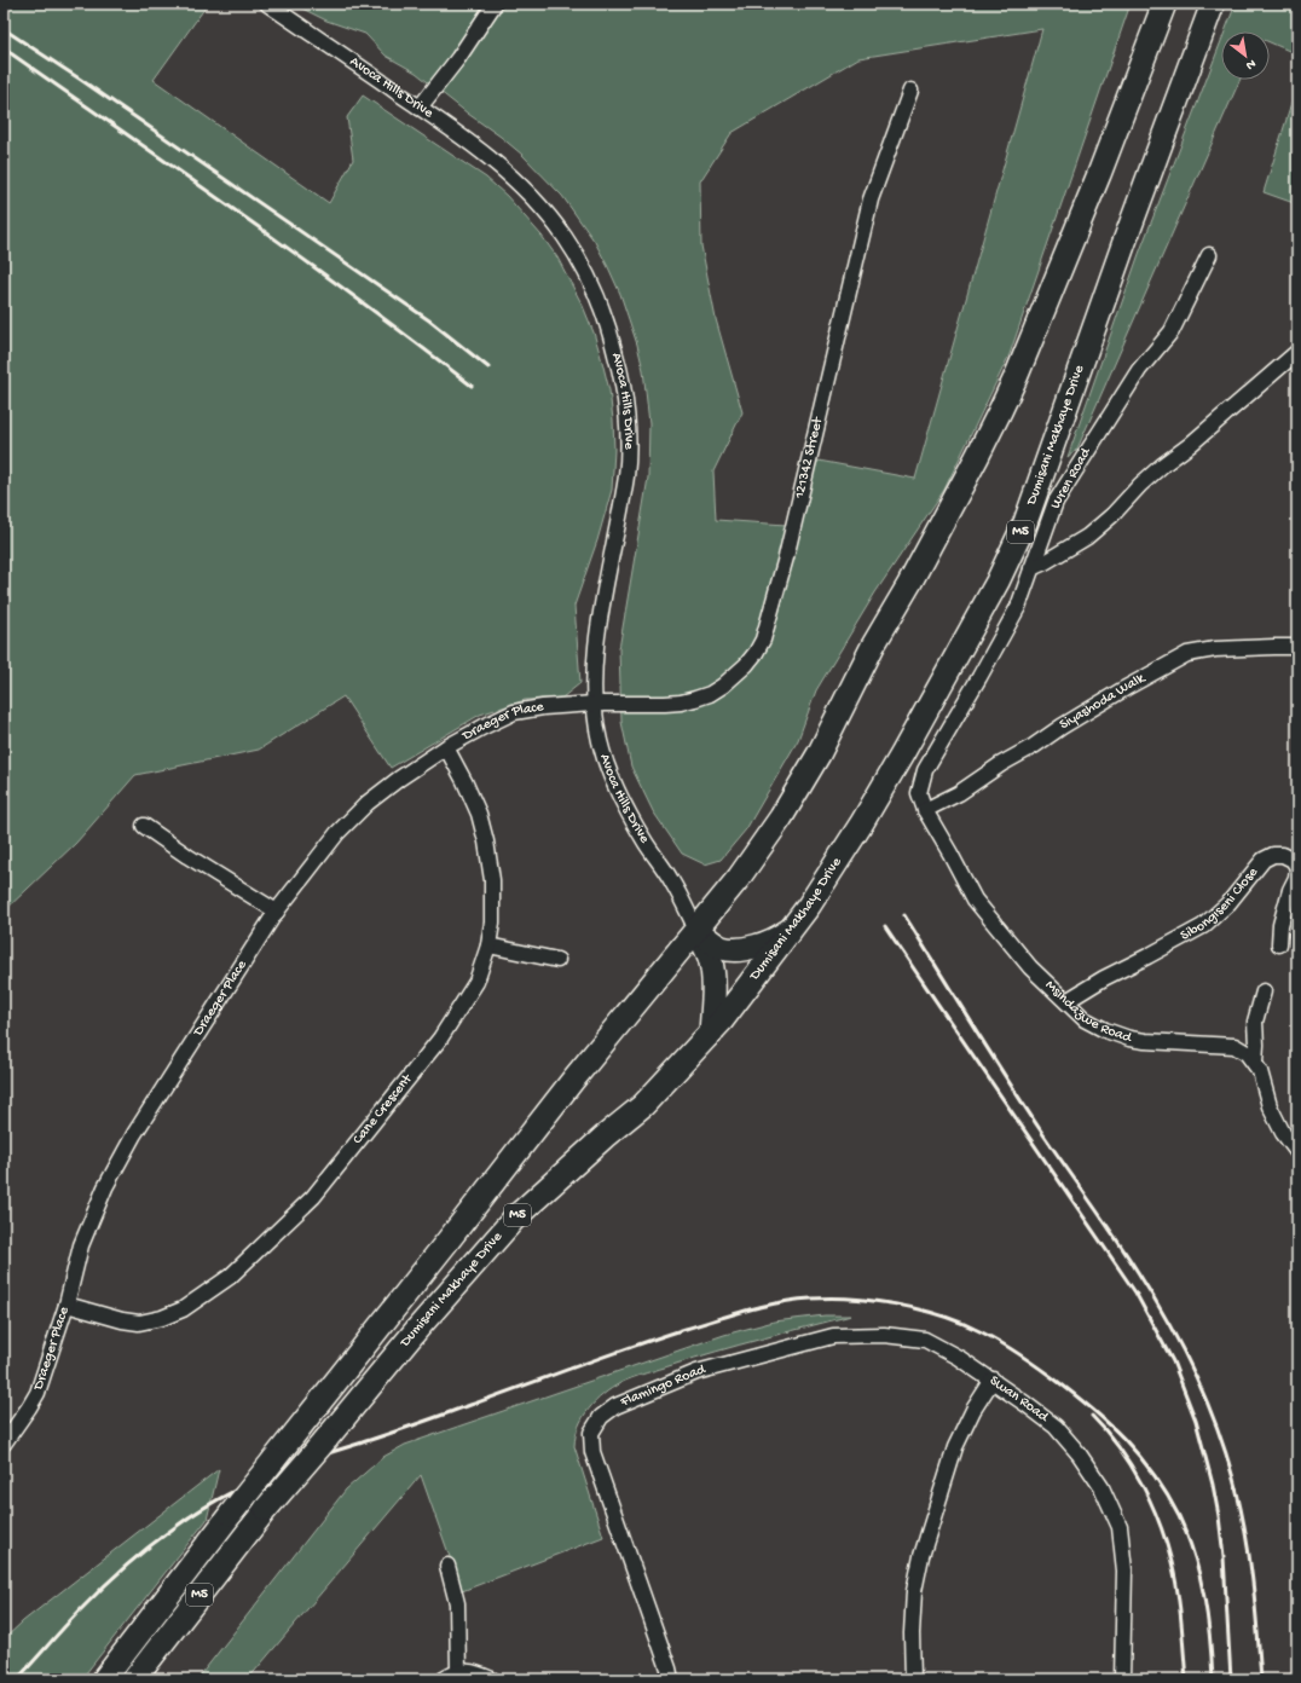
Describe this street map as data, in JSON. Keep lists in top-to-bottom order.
{
  "streets": {
    "main road": ["Dumisani Makhaye Drive", "M5"],
    "street": [
      "Avoca Hills Drive",
      "121342 Street",
      "Wren Road",
      "Siyashoda Walk",
      "Draeger Place",
      "Sibongiseni Close",
      "Msindazwe Road",
      "Cane Crescent",
      "Flamingo Road",
      "Swan Road"
    ]
  },
  "crossings": [
    ["Avoca Hills Drive", "121342 Street"],
    ["Avoca Hills Drive", "M5"],
    ["Avoca Hills Drive", "Draeger Place"],
    ["121342 Street", "Draeger Place"],
    ["Wren Road", "Msindazwe Road"],
    ["Siyashoda Walk", "Msindazwe Road"],
    ["Draeger Place", "Cane Crescent"],
    ["Sibongiseni Close", "Msindazwe Road"],
    ["Flamingo Road", "Swan Road"]
  ],
  "north": "bottom right"
}
